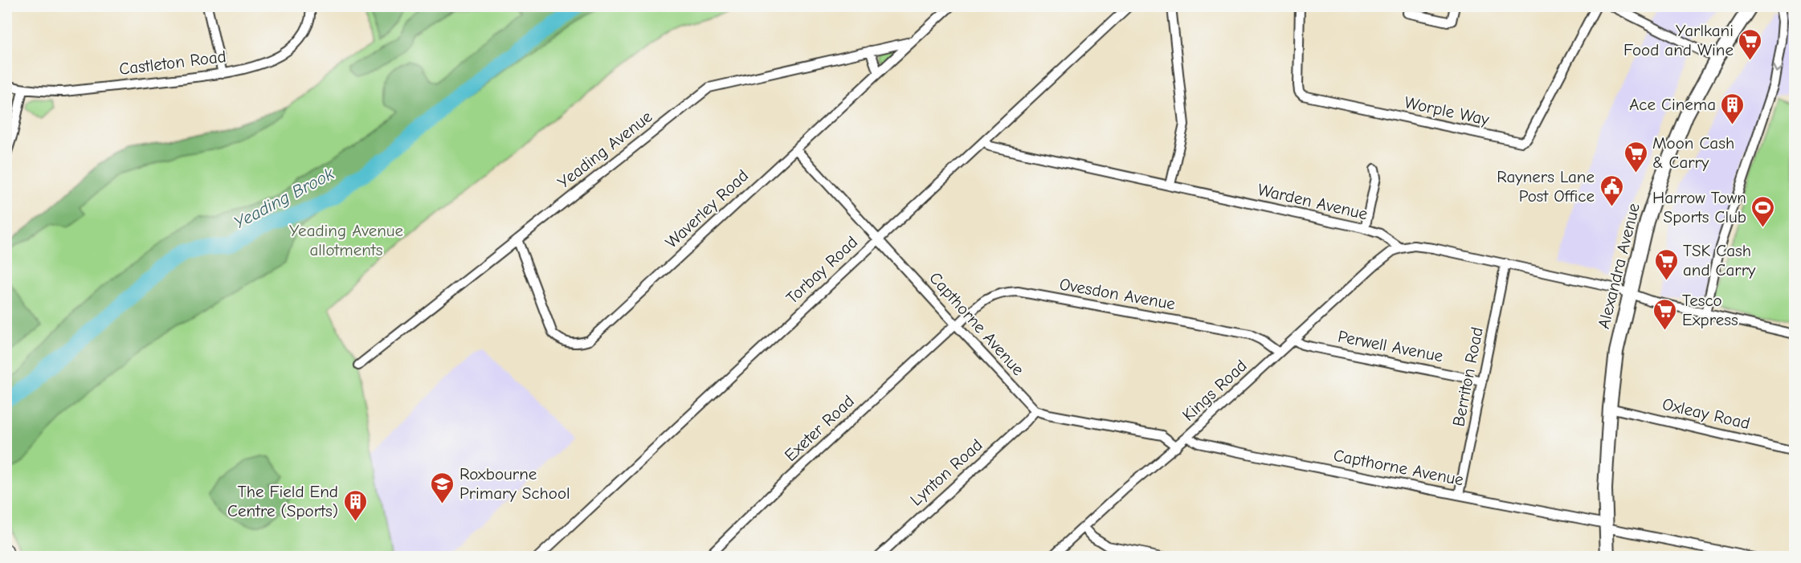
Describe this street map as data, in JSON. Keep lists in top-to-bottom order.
{
  "streets": {
    "main road": ["Alexandra Avenue"],
    "street": [
      "Castleton Road",
      "Worple Way",
      "Yeading Avenue",
      "Warden Avenue",
      "Waverley Road",
      "Torbay Road",
      "Ovesdon Avenue",
      "Capthorne Avenue",
      "Perwell Avenue",
      "Berriton Road",
      "Kings Road",
      "Oxleay Road",
      "Exeter Road",
      "Lynton Road"
    ]
  },
  "crossings": [
    ["Yeading Avenue", "Waverley Road"],
    ["Warden Avenue", "Torbay Road"],
    ["Warden Avenue", "Kings Road"],
    ["Waverley Road", "Capthorne Avenue"],
    ["Alexandra Avenue", "Capthorne Avenue"],
    ["Alexandra Avenue", "Oxleay Road"],
    ["Torbay Road", "Capthorne Avenue"],
    ["Ovesdon Avenue", "Capthorne Avenue"],
    ["Ovesdon Avenue", "Kings Road"],
    ["Ovesdon Avenue", "Exeter Road"],
    ["Capthorne Avenue", "Berriton Road"],
    ["Capthorne Avenue", "Kings Road"],
    ["Capthorne Avenue", "Exeter Road"],
    ["Capthorne Avenue", "Lynton Road"],
    ["Perwell Avenue", "Berriton Road"],
    ["Perwell Avenue", "Kings Road"]
  ],
  "water": ["Yeading Brook"],
  "parks": ["Yeading Avenue allotments"],
  "places": {
    "supermarket": [
      "Yarlkani Food and Wine",
      "Moon Cash & Carry",
      "TSK Cash and Carry",
      "Tesco Express"
    ],
    "building": ["Ace Cinema", "The Field End Centre (Sports)"],
    "public building": ["Rayners Lane Post Office"],
    "sports": ["Harrow Town Sports Club"],
    "school or university": ["Roxbourne Primary School"]
  }
}
